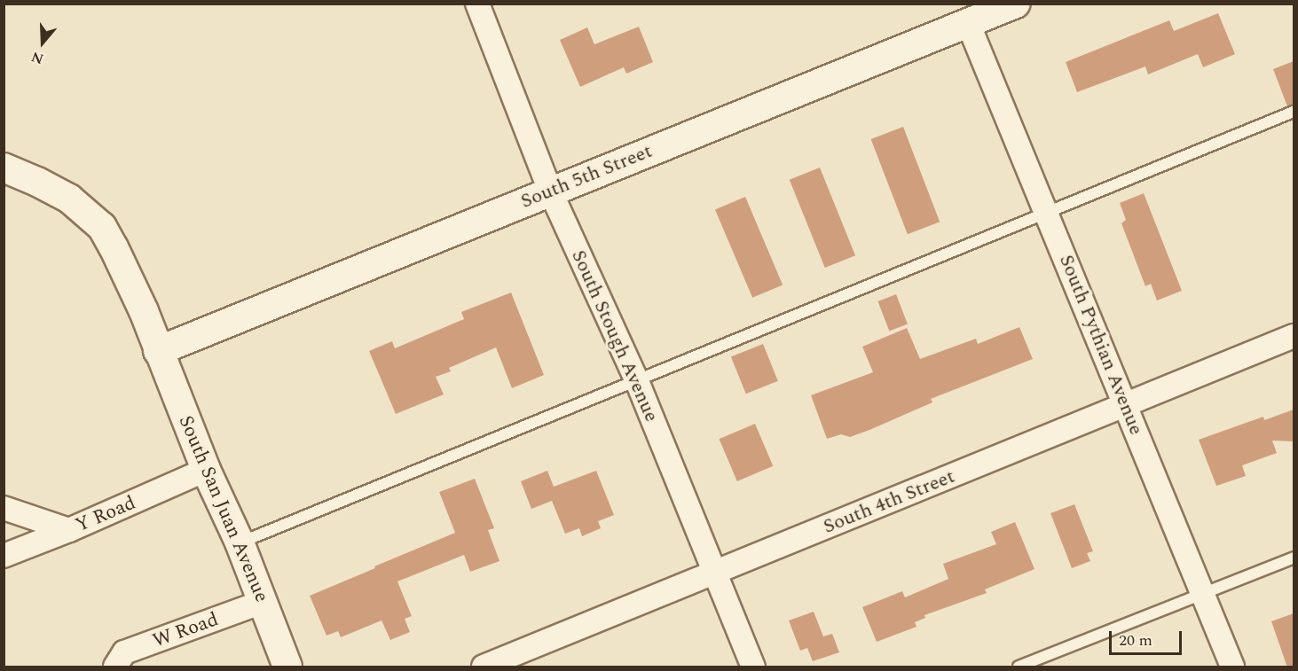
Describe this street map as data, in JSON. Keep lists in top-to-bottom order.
{
  "streets": {
    "street": [
      "South 5th Street",
      "South Stough Avenue",
      "South Pythian Avenue",
      "South 4th Street",
      "South San Juan Avenue",
      "Y Road",
      "W Road"
    ]
  },
  "crossings": [
    ["South 5th Street", "South Stough Avenue"],
    ["South 5th Street", "South Pythian Avenue"],
    ["South 5th Street", "South San Juan Avenue"],
    ["South Stough Avenue", "South 4th Street"],
    ["South Pythian Avenue", "South 4th Street"],
    ["South San Juan Avenue", "Y Road"],
    ["South San Juan Avenue", "W Road"]
  ],
  "scale_bar": "20 m",
  "north": "bottom"
}
